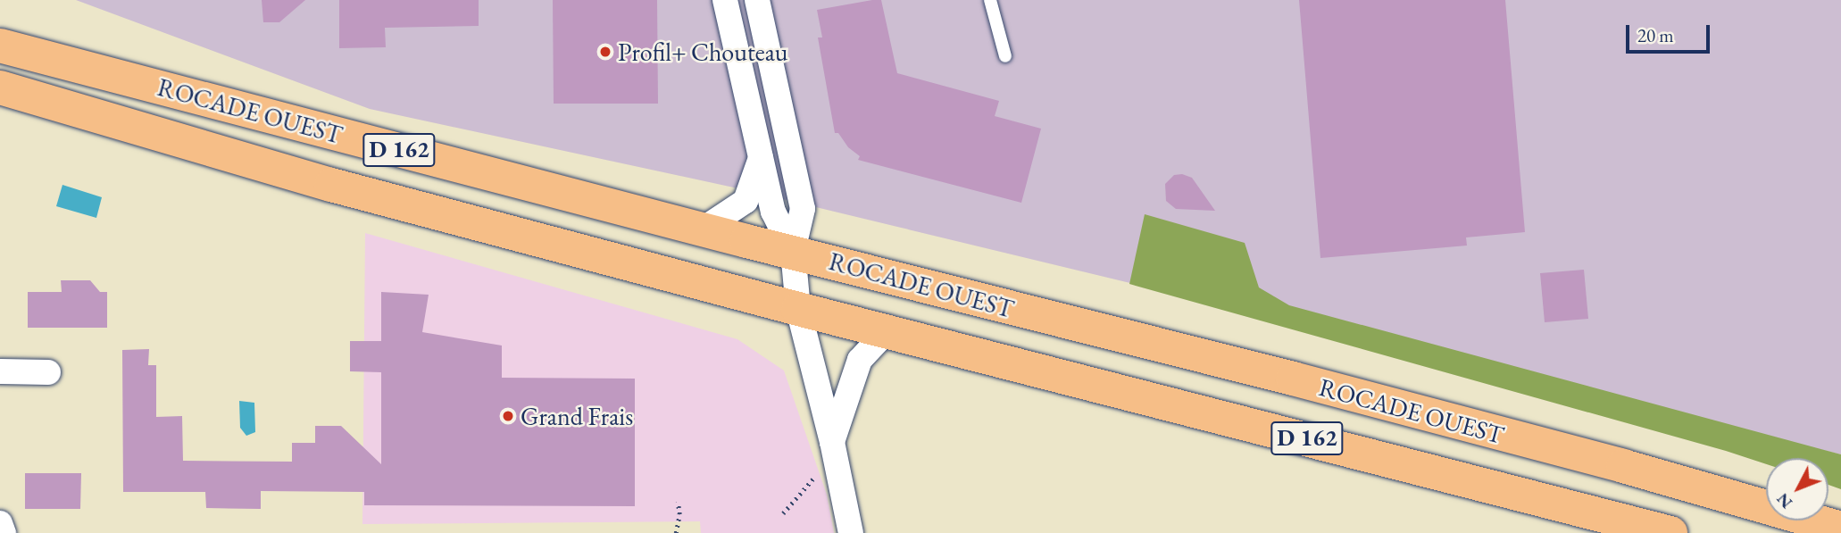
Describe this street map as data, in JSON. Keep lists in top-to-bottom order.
{
  "streets": {
    "main road": ["ROCADE OUEST", "D 162"]
  },
  "places": ["Profil+ Chouteau", "Grand Frais"],
  "scale_bar": "20 m",
  "north": "bottom left"
}
